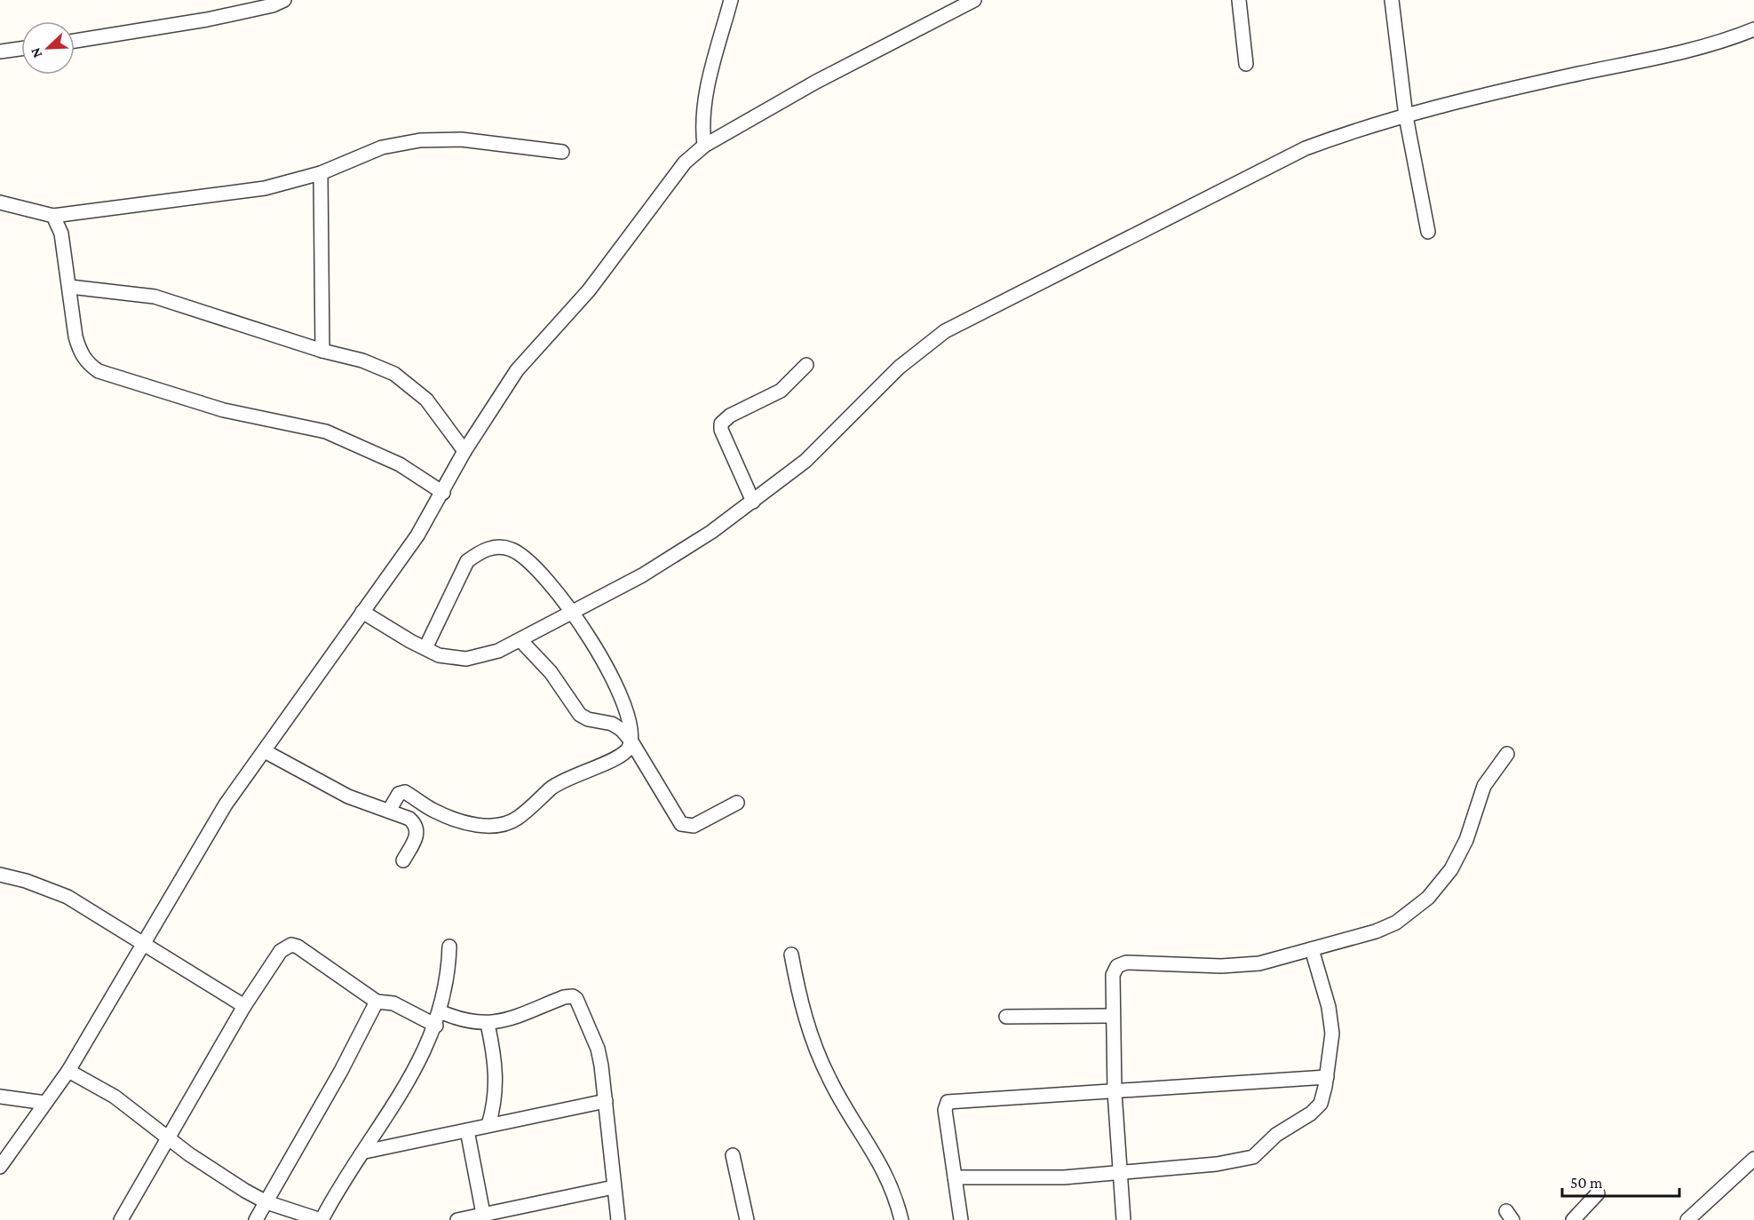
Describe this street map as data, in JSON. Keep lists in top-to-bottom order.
{
  "scale_bar": "50 m",
  "north": "bottom left"
}
